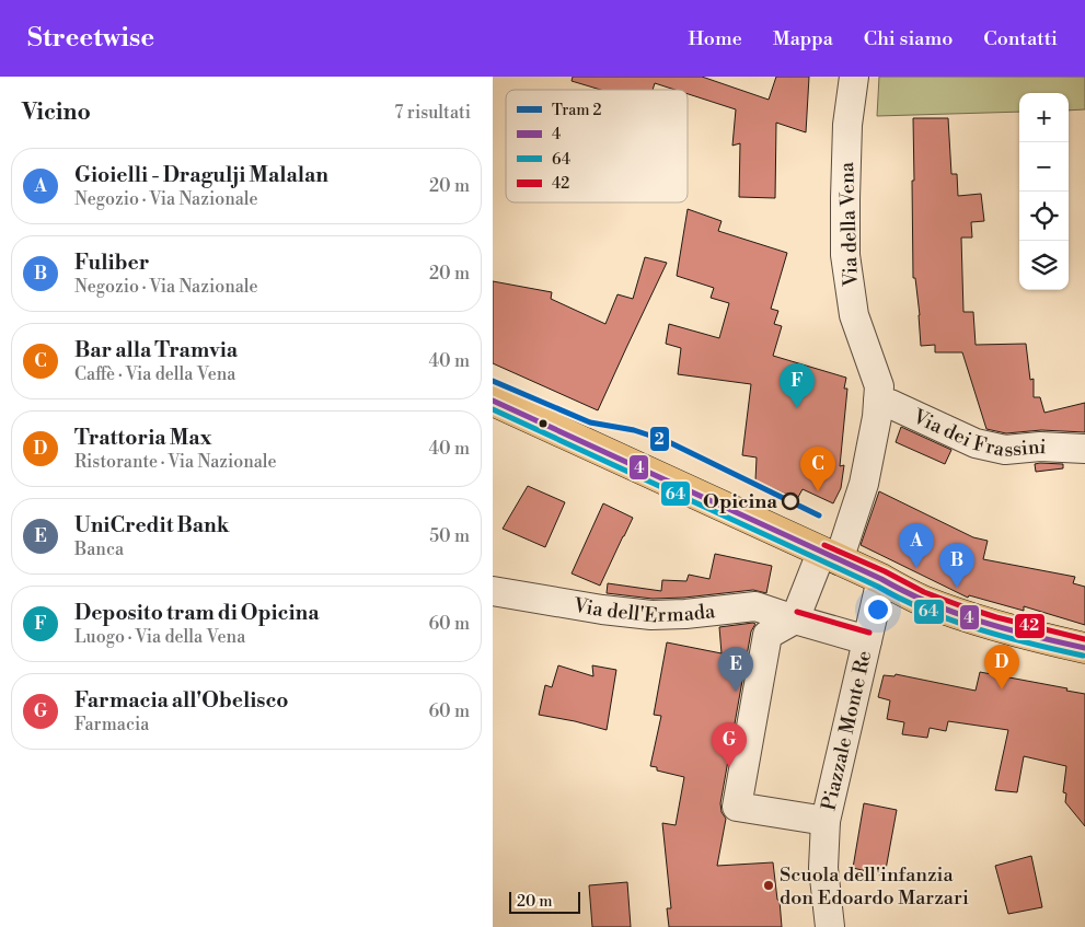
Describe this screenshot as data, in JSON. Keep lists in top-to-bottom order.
{
  "streets": {
    "street": [
      "Via della Vena",
      "Via dei Frassini",
      "Via dell'Ermada",
      "Piazzale Monte Re"
    ]
  },
  "crossings": [
    ["Via della Vena", "Via dei Frassini"],
    ["Via della Vena", "Via dell'Ermada"],
    ["Via dell'Ermada", "Piazzale Monte Re"]
  ],
  "places": ["Opicina", "Scuola dell'infanzia don Edoardo Marzari"],
  "lines": [
    "tram line 2",
    "transit line 4",
    "transit line 64",
    "transit line 42"
  ],
  "legend": [
    "Tram 2",
    "4",
    "64",
    "42"
  ],
  "scale_bar": "20 m",
  "page": {
    "header": "Streetwise",
    "nav": [
      "Home",
      "Mappa",
      "Chi siamo",
      "Contatti"
    ],
    "heading": ["Vicino", "7 risultati"],
    "map_buttons": ["+", "−"],
    "list": [
      {
        "mark": "A",
        "name": "Gioielli - Dragulji Malalan",
        "note": "Negozio · Via Nazionale",
        "value": "20 m"
      },
      {
        "mark": "B",
        "name": "Fuliber",
        "note": "Negozio · Via Nazionale",
        "value": "20 m"
      },
      {
        "mark": "C",
        "name": "Bar alla Tramvia",
        "note": "Caffè · Via della Vena",
        "value": "40 m"
      },
      {
        "mark": "D",
        "name": "Trattoria Max",
        "note": "Ristorante · Via Nazionale",
        "value": "40 m"
      },
      {
        "mark": "E",
        "name": "UniCredit Bank",
        "note": "Banca",
        "value": "50 m"
      },
      {
        "mark": "F",
        "name": "Deposito tram di Opicina",
        "note": "Luogo · Via della Vena",
        "value": "60 m"
      },
      {
        "mark": "G",
        "name": "Farmacia all'Obelisco",
        "note": "Farmacia",
        "value": "60 m"
      }
    ],
    "pins": [
      "F",
      "C",
      "A",
      "B",
      "D",
      "E",
      "G"
    ],
    "scale": "20 m"
  }
}
